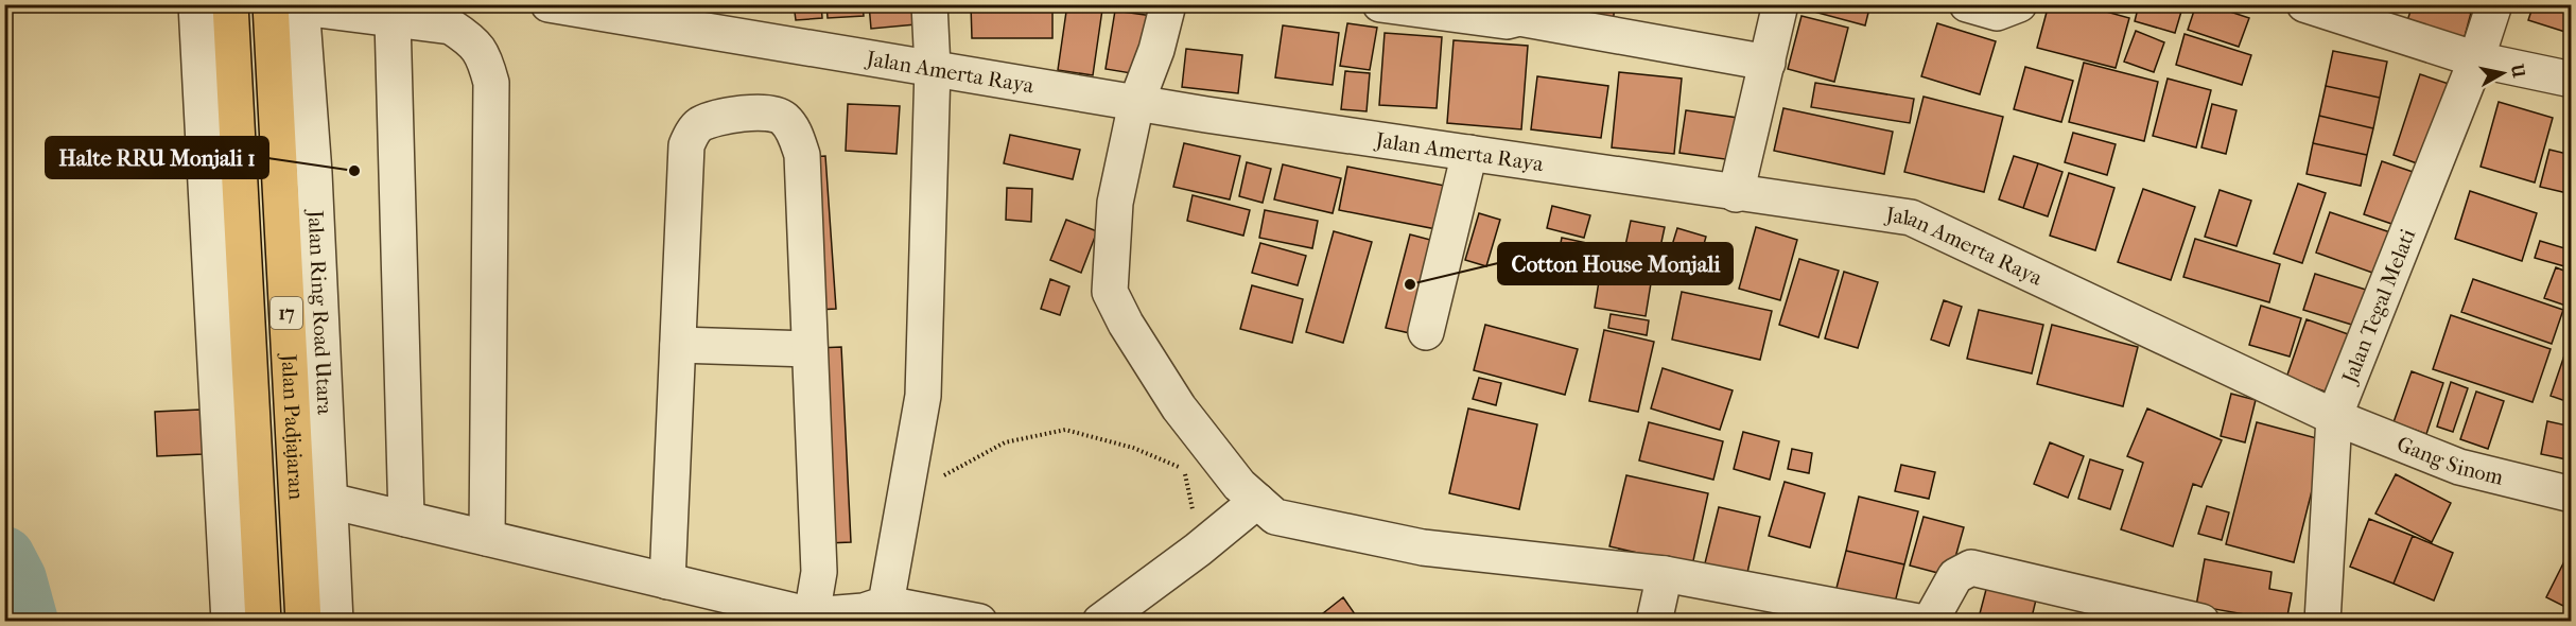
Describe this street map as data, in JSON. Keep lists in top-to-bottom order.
{
  "streets": {
    "highway": ["17", "Jalan Padjajaran"],
    "street": [
      "Jalan Amerta Raya",
      "Jalan Tegal Melati",
      "Jalan Ring Road Utara",
      "Gang Sinom"
    ]
  },
  "crossings": [
    ["Jalan Amerta Raya", "Jalan Tegal Melati"],
    ["Jalan Amerta Raya", "Gang Sinom"],
    ["Jalan Tegal Melati", "Gang Sinom"],
    ["Jalan Ring Road Utara", "Jalan Padjajaran"]
  ],
  "places": ["Halte RRU Monjali 1", "Cotton House Monjali"],
  "north": "right"
}
